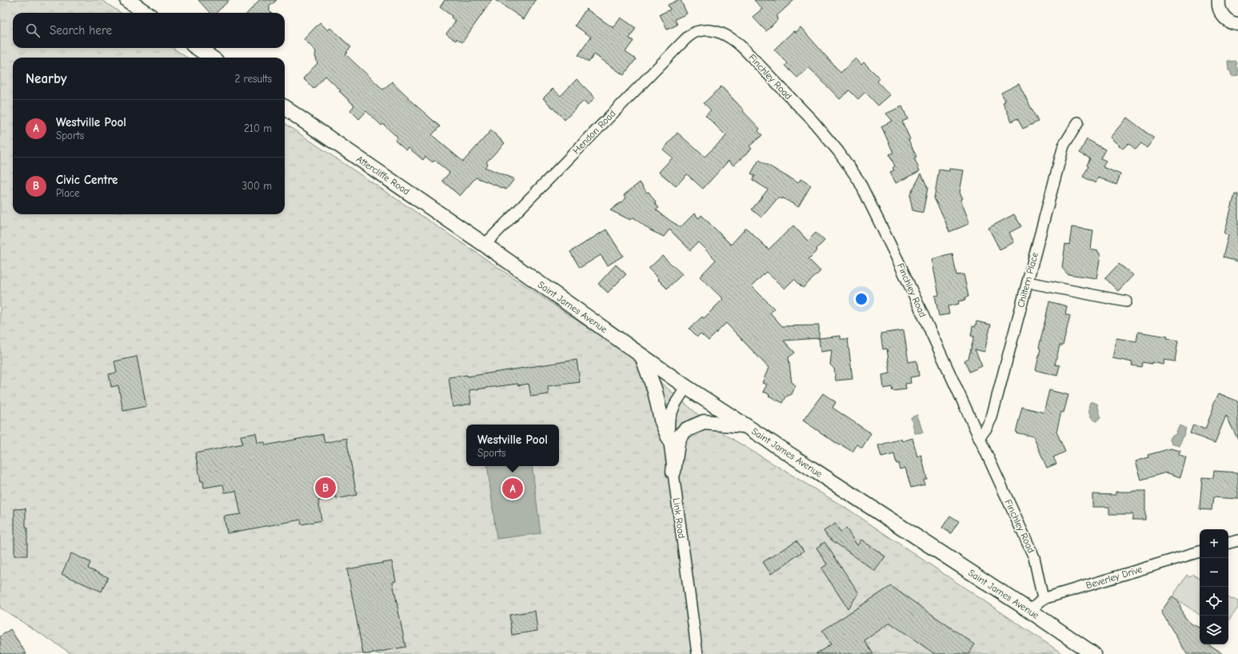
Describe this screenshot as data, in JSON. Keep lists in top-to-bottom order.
{
  "streets": {
    "main road": ["Attercliffe Road", "Saint James Avenue"],
    "street": [
      "Finchley Road",
      "Hendon Road",
      "Chiltern Place",
      "Link Road",
      "Beverley Drive"
    ]
  },
  "crossings": [
    ["Finchley Road", "Hendon Road"],
    ["Finchley Road", "Chiltern Place"],
    ["Finchley Road", "Beverley Drive"],
    ["Hendon Road", "Attercliffe Road"],
    ["Hendon Road", "Saint James Avenue"],
    ["Attercliffe Road", "Saint James Avenue"],
    ["Saint James Avenue", "Link Road"],
    ["Saint James Avenue", "Beverley Drive"]
  ],
  "page": {
    "search": "Search here",
    "heading": ["Nearby", "2 results"],
    "list": [
      {
        "mark": "A",
        "name": "Westville Pool",
        "note": "Sports",
        "value": "210 m"
      },
      {
        "mark": "B",
        "name": "Civic Centre",
        "note": "Place",
        "value": "300 m"
      }
    ],
    "popup": ["Westville Pool", "Sports"],
    "pins": ["B", "A"],
    "map_buttons": ["+", "−"]
  }
}
